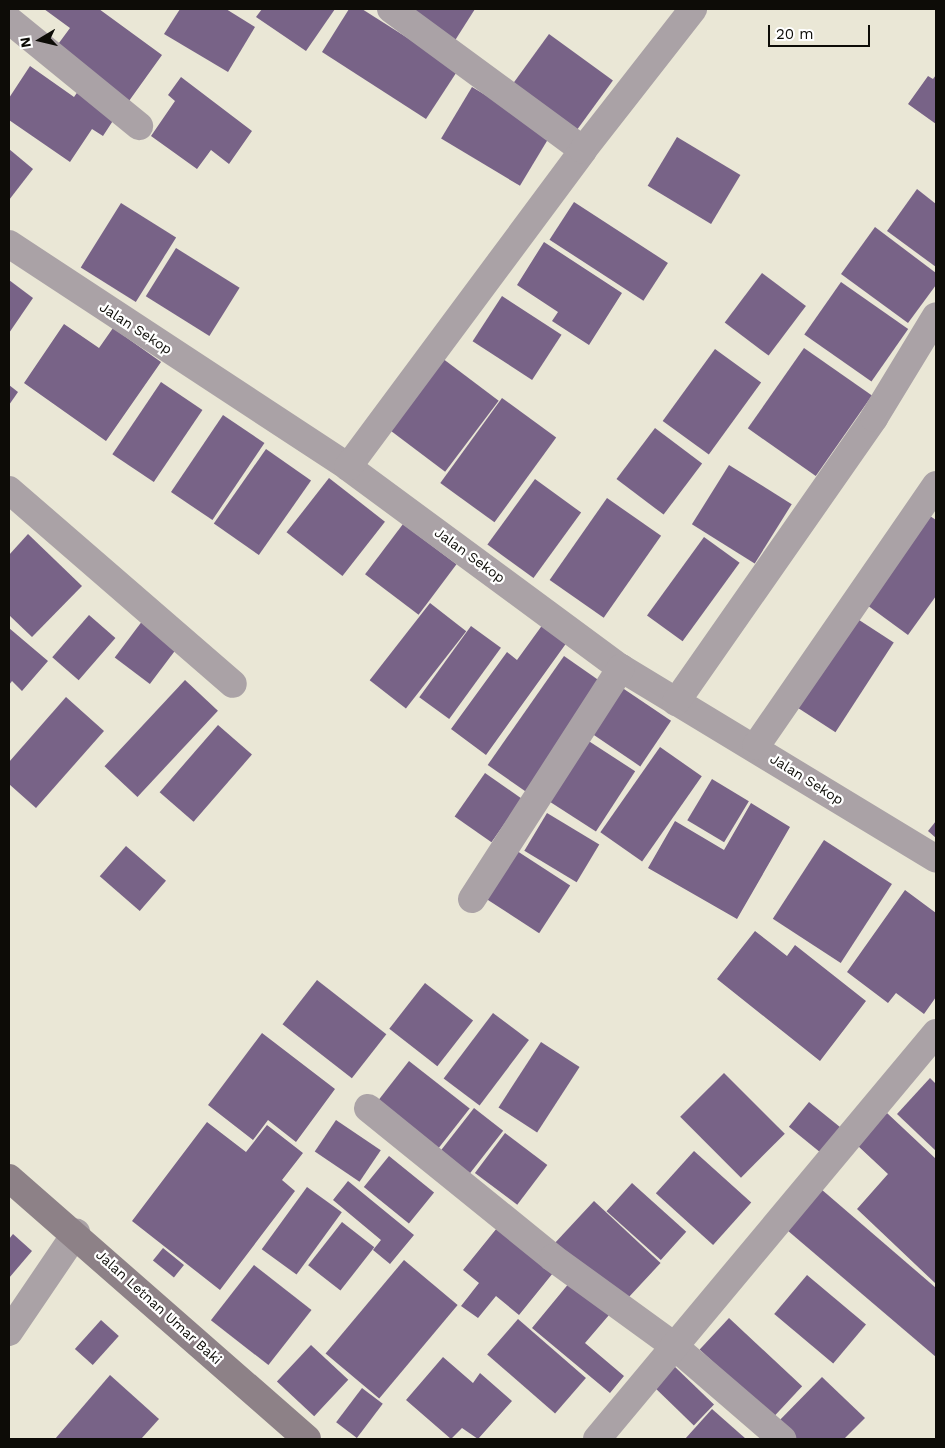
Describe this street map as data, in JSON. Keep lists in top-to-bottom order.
{
  "streets": {
    "street": ["Jalan Sekop", "Jalan Letnan Umar Baki"]
  },
  "scale_bar": "20 m",
  "north": "left"
}
